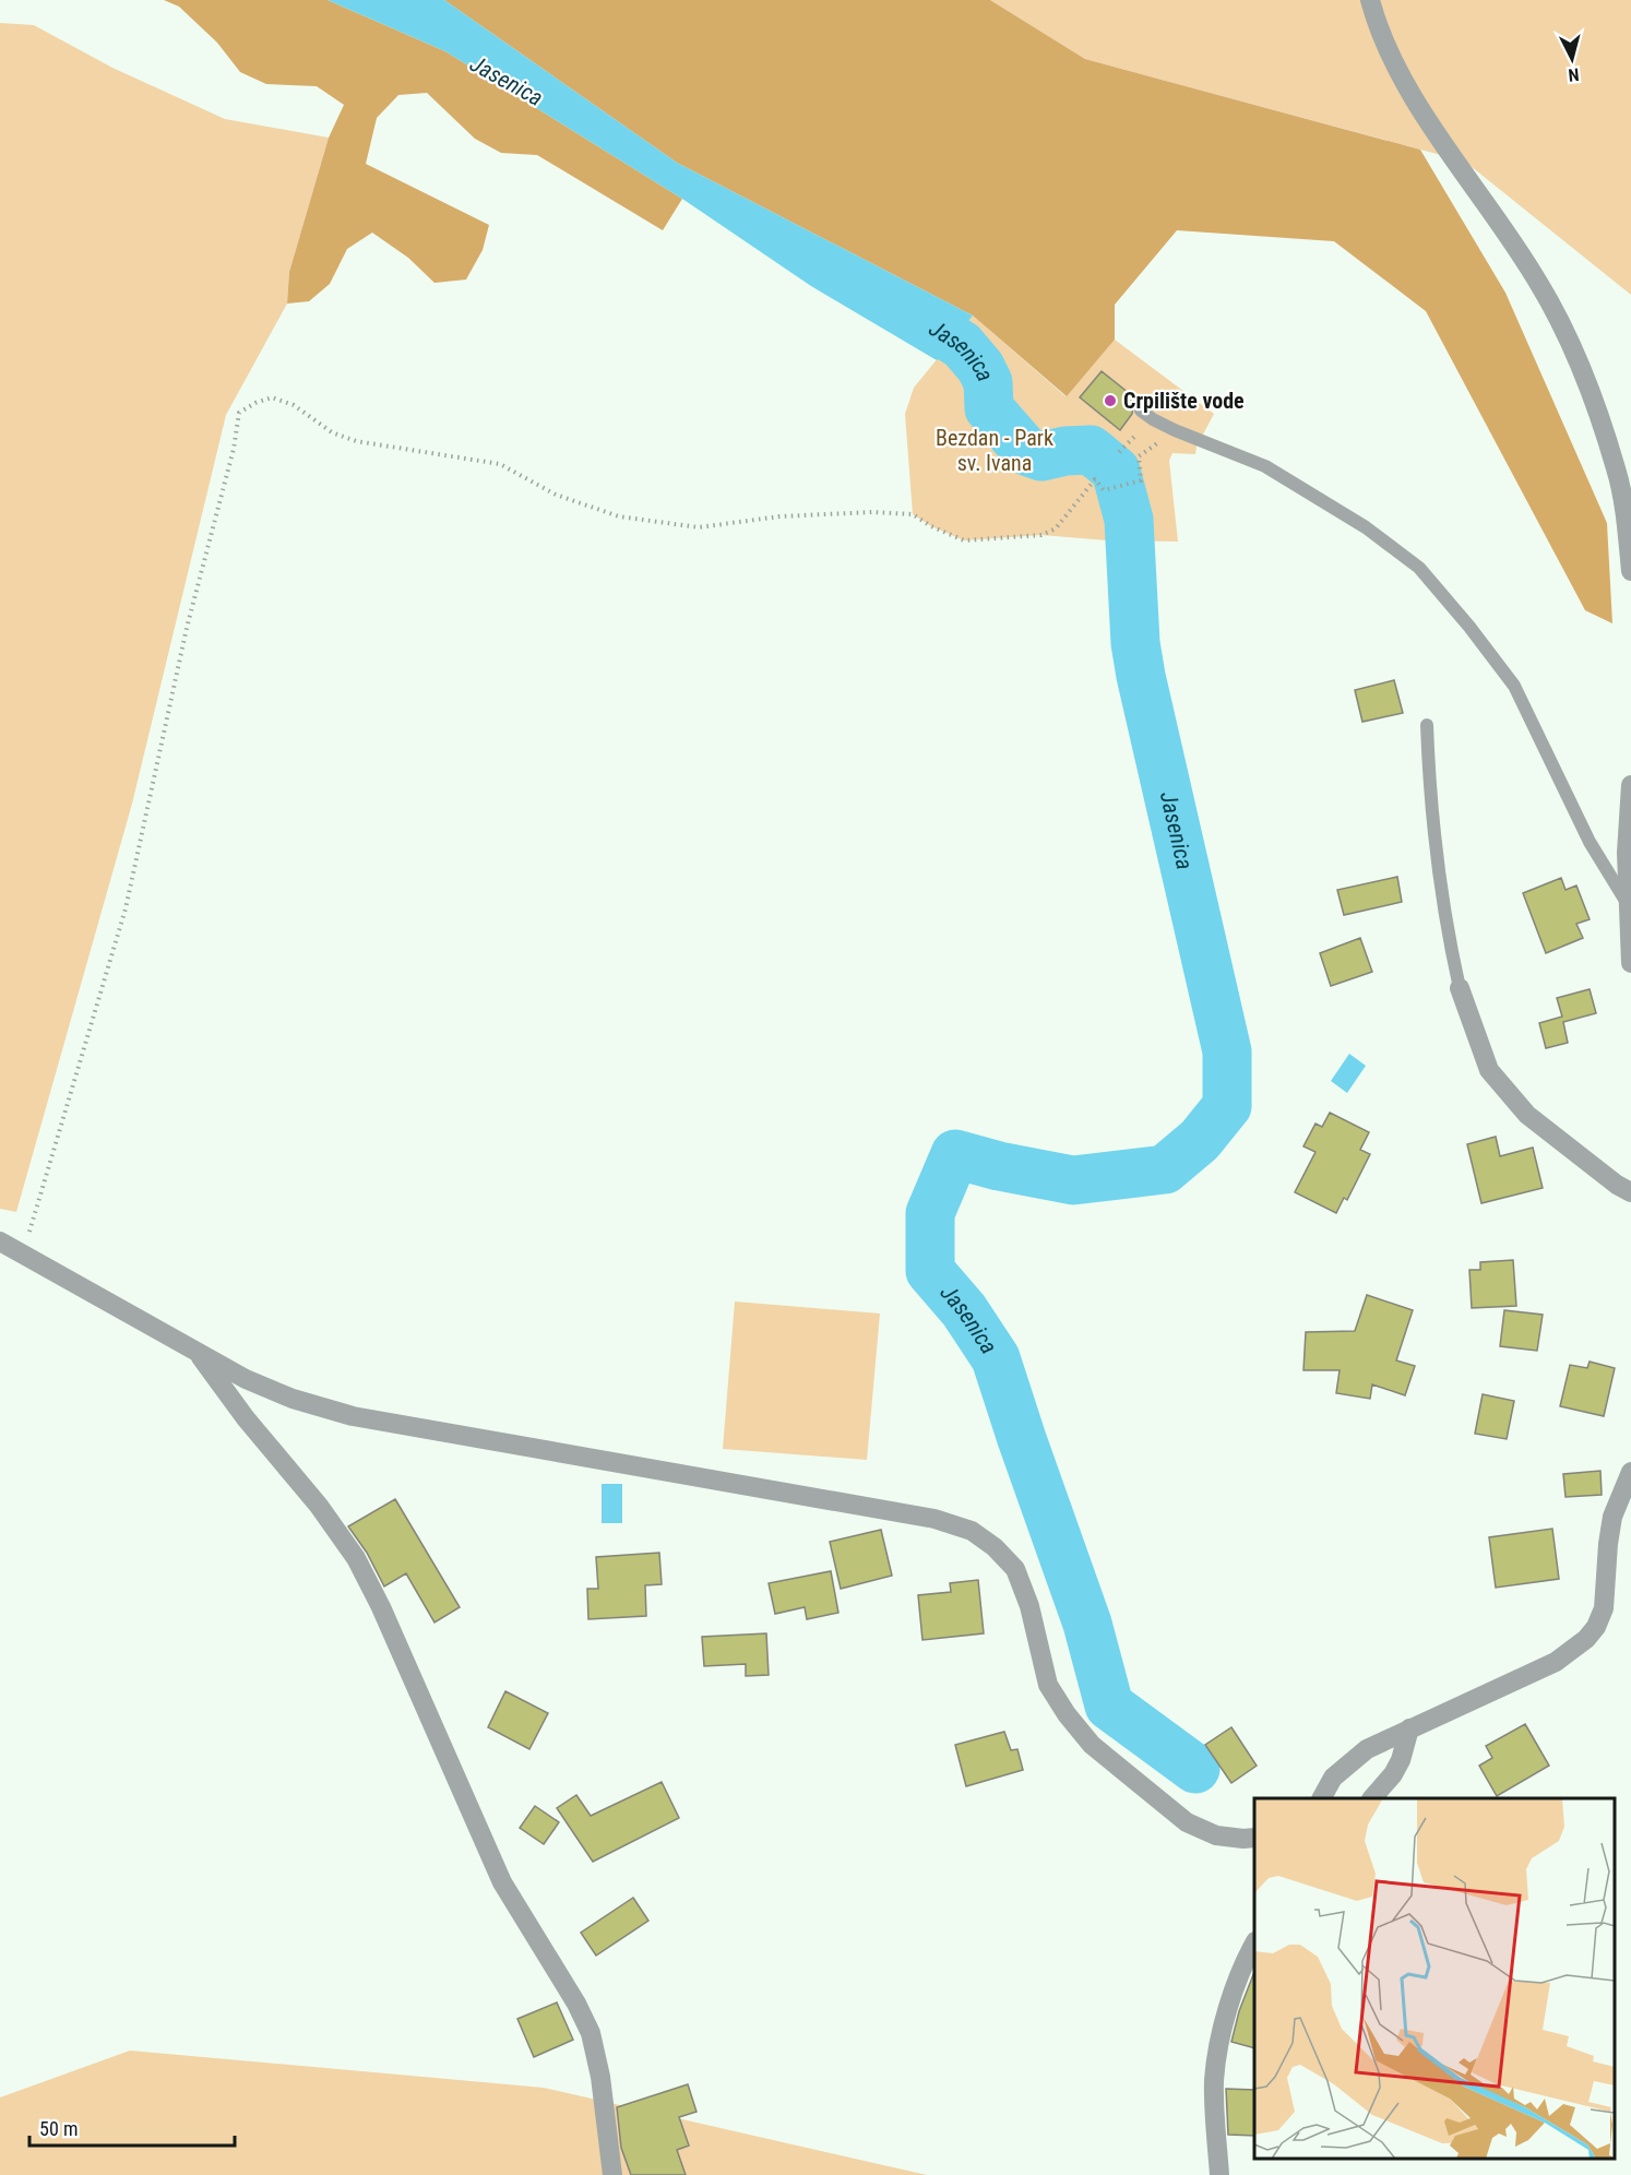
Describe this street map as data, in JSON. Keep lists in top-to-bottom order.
{
  "water": ["Jasenica"],
  "parks": ["Bezdan - Park sv. Ivana"],
  "places": ["Crpilište vode"],
  "scale_bar": "50 m",
  "north": "bottom"
}
